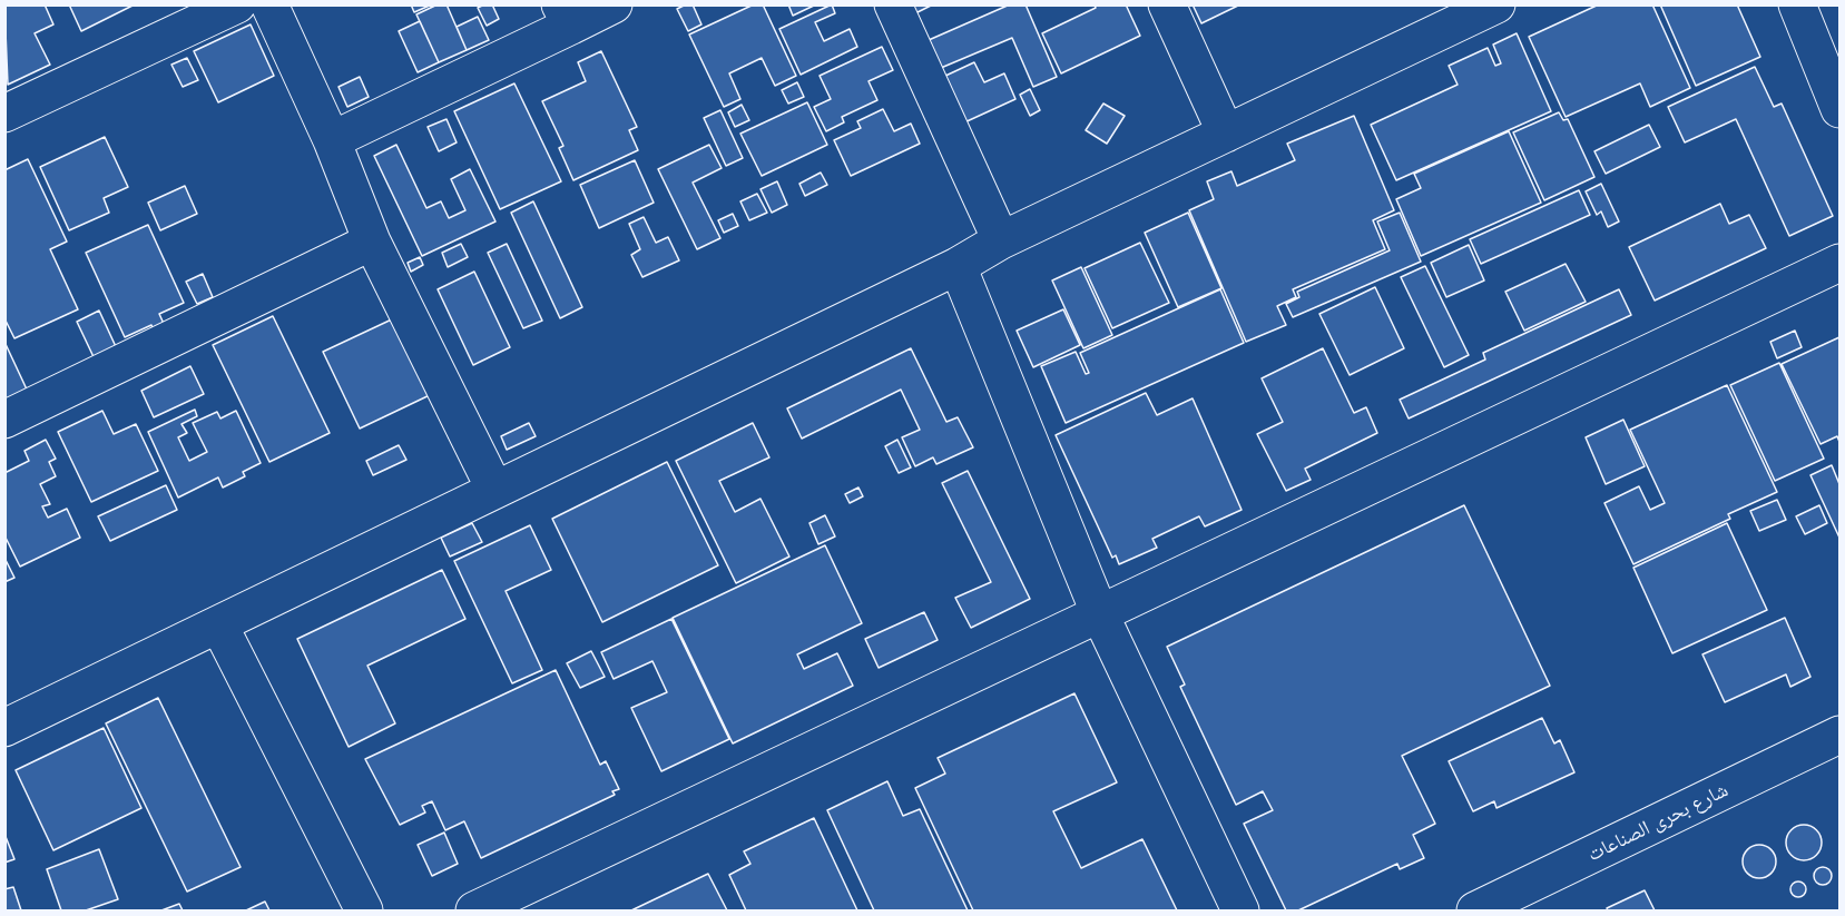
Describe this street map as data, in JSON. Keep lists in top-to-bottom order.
{
  "streets": {
    "street": ["شارع بحرى الصناعات"]
  }
}
